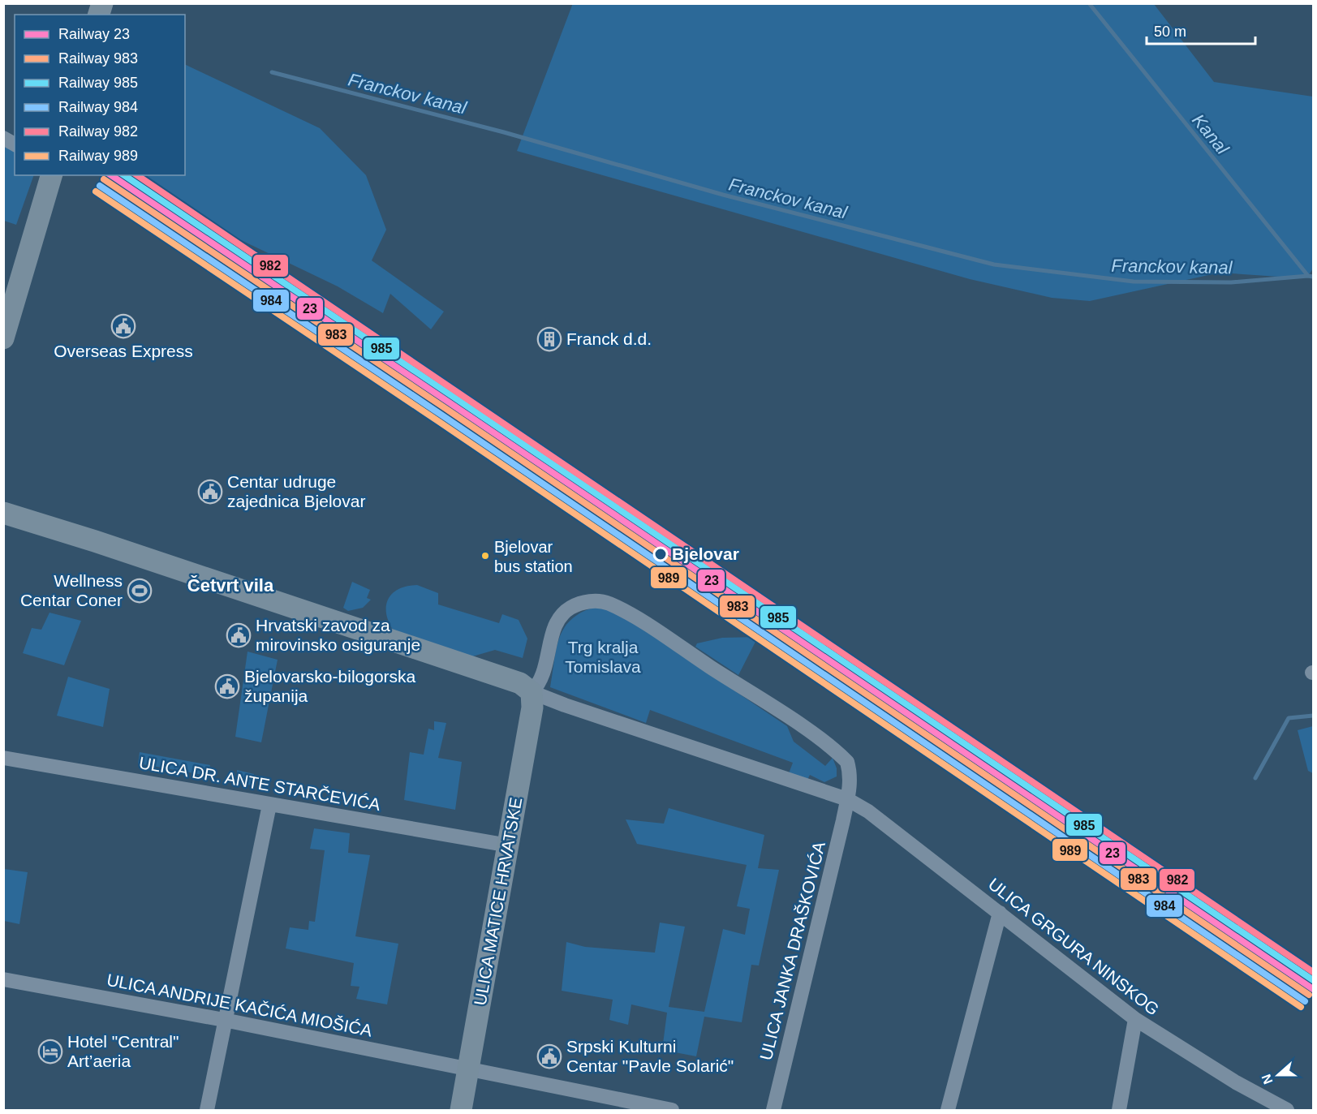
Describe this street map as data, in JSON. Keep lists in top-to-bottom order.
{
  "streets": {
    "main road": ["ULICA MATICE HRVATSKE"],
    "street": [
      "ULICA DR. ANTE STARČEVIĆA",
      "ULICA GRGURA NINSKOG",
      "ULICA JANKA DRAŠKOVIĆA",
      "ULICA ANDRIJE KAČIĆA MIOŠIĆA"
    ]
  },
  "crossings": [
    ["ULICA DR. ANTE STARČEVIĆA", "ULICA MATICE HRVATSKE"],
    ["ULICA MATICE HRVATSKE", "ULICA ANDRIJE KAČIĆA MIOŠIĆA"],
    ["ULICA GRGURA NINSKOG", "ULICA JANKA DRAŠKOVIĆA"]
  ],
  "districts": ["Četvrt vila"],
  "water": ["Franckov kanal", "Kanal"],
  "parks": ["Trg kralja Tomislava"],
  "places": {
    "public building": [
      "Overseas Express",
      "Centar udruge zajednica Bjelovar",
      "Hrvatski zavod za mirovinsko osiguranje",
      "Bjelovarsko-bilogorska županija",
      "Srpski Kulturni Centar \"Pavle Solarić\""
    ],
    "building": ["Franck d.d."],
    "other": ["Bjelovar", "Bjelovar bus station"],
    "sports": ["Wellness Centar Coner"],
    "hotel": ["Hotel \"Central\" Art’aeria"]
  },
  "lines": [
    "rail line 23",
    "rail line 985",
    "rail line 982",
    "rail line 983",
    "rail line 984",
    "rail line 989"
  ],
  "legend": [
    "Railway 23",
    "Railway 983",
    "Railway 985",
    "Railway 984",
    "Railway 982",
    "Railway 989"
  ],
  "scale_bar": "50 m",
  "north": "left"
}
